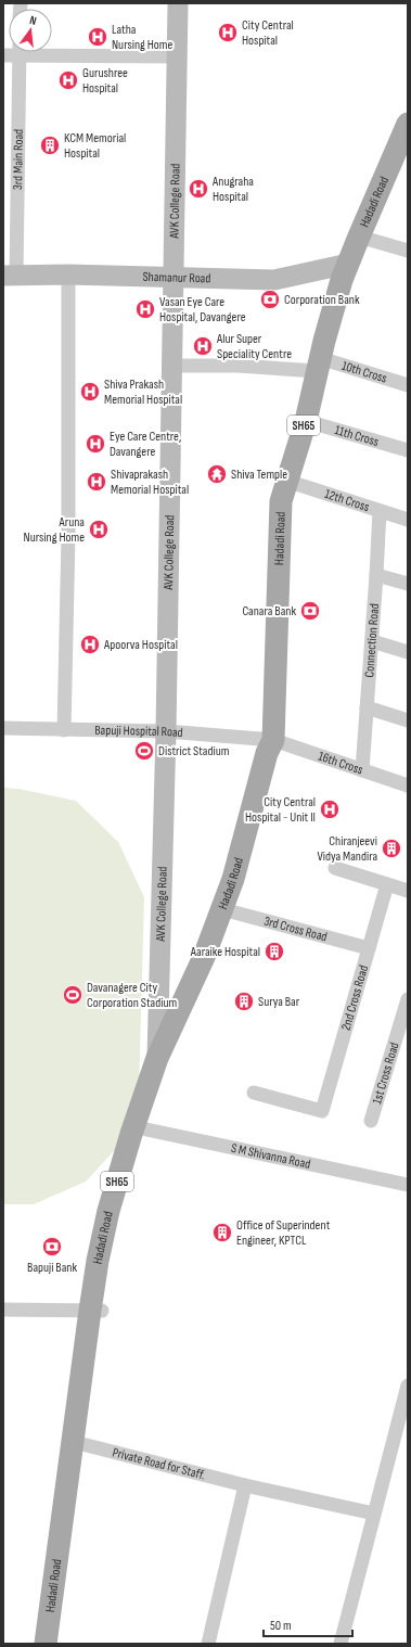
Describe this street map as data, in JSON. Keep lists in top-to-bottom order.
{
  "streets": {
    "main road": [
      "AVK College Road",
      "Hadadi Road",
      "Shamanur Road",
      "SH65"
    ],
    "street": [
      "3rd Main Road",
      "10th Cross",
      "11th Cross",
      "12th Cross",
      "Connection Road",
      "Bapuji Hospital Road",
      "16th Cross",
      "3rd Cross Road",
      "2nd Cross Road",
      "1st Cross Road",
      "S M Shivanna Road",
      "Private Road for Staff."
    ]
  },
  "crossings": [
    ["3rd Main Road", "Shamanur Road"],
    ["AVK College Road", "Hadadi Road"],
    ["AVK College Road", "Shamanur Road"],
    ["AVK College Road", "10th Cross"],
    ["AVK College Road", "Bapuji Hospital Road"],
    ["Hadadi Road", "Shamanur Road"],
    ["Hadadi Road", "10th Cross"],
    ["Hadadi Road", "11th Cross"],
    ["Hadadi Road", "12th Cross"],
    ["Hadadi Road", "Bapuji Hospital Road"],
    ["Hadadi Road", "16th Cross"],
    ["Hadadi Road", "3rd Cross Road"],
    ["Hadadi Road", "S M Shivanna Road"],
    ["Hadadi Road", "Private Road for Staff."],
    ["12th Cross", "Connection Road"],
    ["Connection Road", "16th Cross"],
    ["Bapuji Hospital Road", "16th Cross"],
    ["3rd Cross Road", "2nd Cross Road"]
  ],
  "places": {
    "hospital": [
      "City Central Hospital",
      "Latha Nursing Home",
      "Gurushree Hospital",
      "Anugraha Hospital",
      "Vasan Eye Care Hospital, Davangere",
      "Alur Super Speciality Centre",
      "Shiva Prakash Memorial Hospital",
      "Eye Care Centre, Davangere",
      "Shivaprakash Memorial Hospital",
      "Aruna Nursing Home",
      "Apoorva Hospital",
      "City Central Hospital - Unit II"
    ],
    "building": [
      "KCM Memorial Hospital",
      "Chiranjeevi Vidya Mandira",
      "Aaraike Hospital",
      "Surya Bar",
      "Office of Superindent Engineer, KPTCL"
    ],
    "bank": ["Corporation Bank", "Canara Bank", "Bapuji Bank"],
    "temple": ["Shiva Temple"],
    "sports": ["District Stadium", "Davanagere City Corporation Stadium"]
  },
  "scale_bar": "50 m",
  "north": "top"
}
